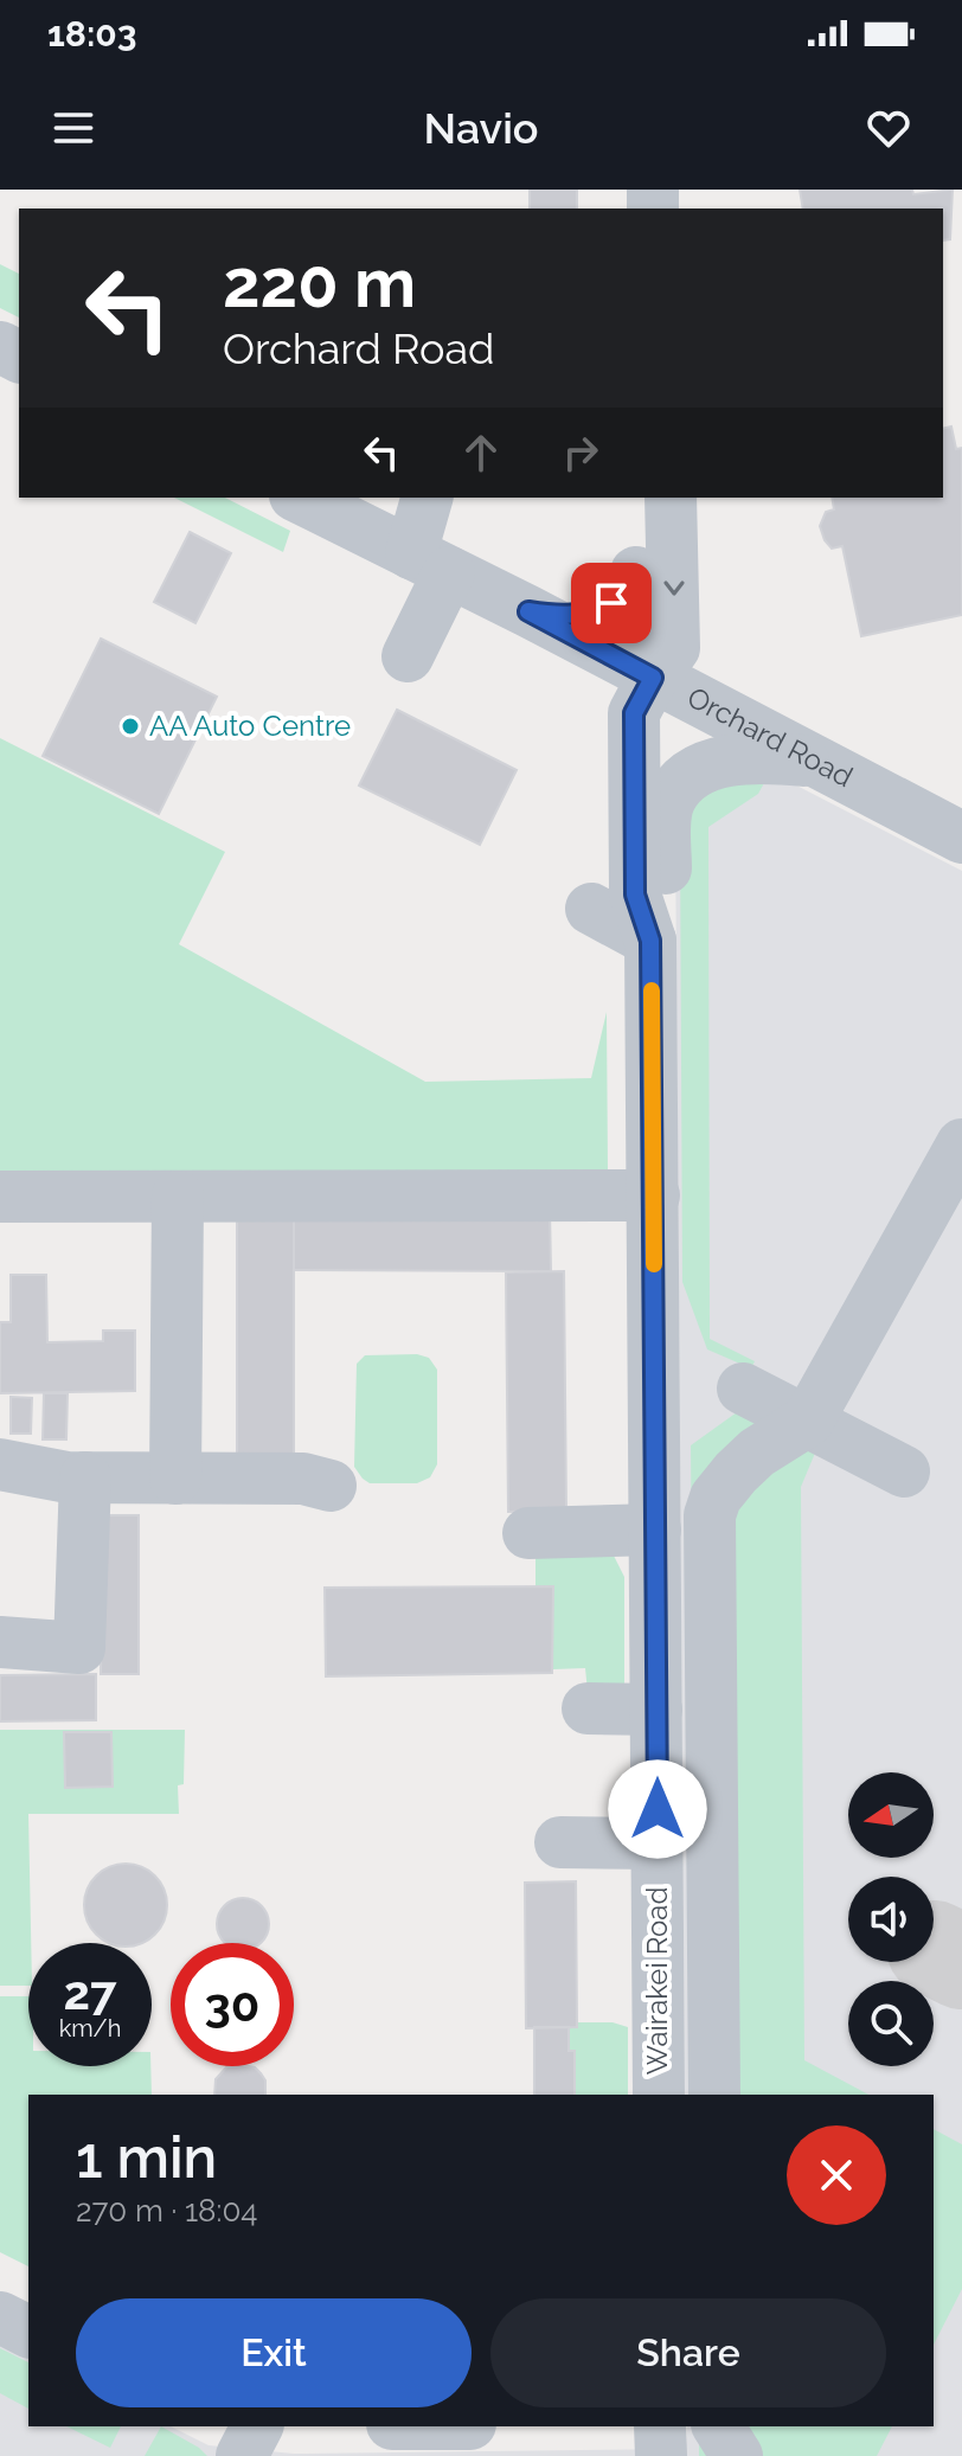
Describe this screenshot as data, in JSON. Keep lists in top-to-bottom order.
{
  "streets": {
    "street": ["Orchard Road", "Wairakei Road"]
  },
  "crossings": [
    ["Orchard Road", "Wairakei Road"]
  ],
  "places": ["AA Auto Centre"],
  "north": "left",
  "page": {
    "status": "18:03",
    "header": "Navio",
    "turn": ["220 m", "Orchard Road"],
    "speed": "27 km/h",
    "limit": "30",
    "heading": ["1 min", "270 m · 18:04"],
    "buttons": ["Exit", "Share"]
  }
}
